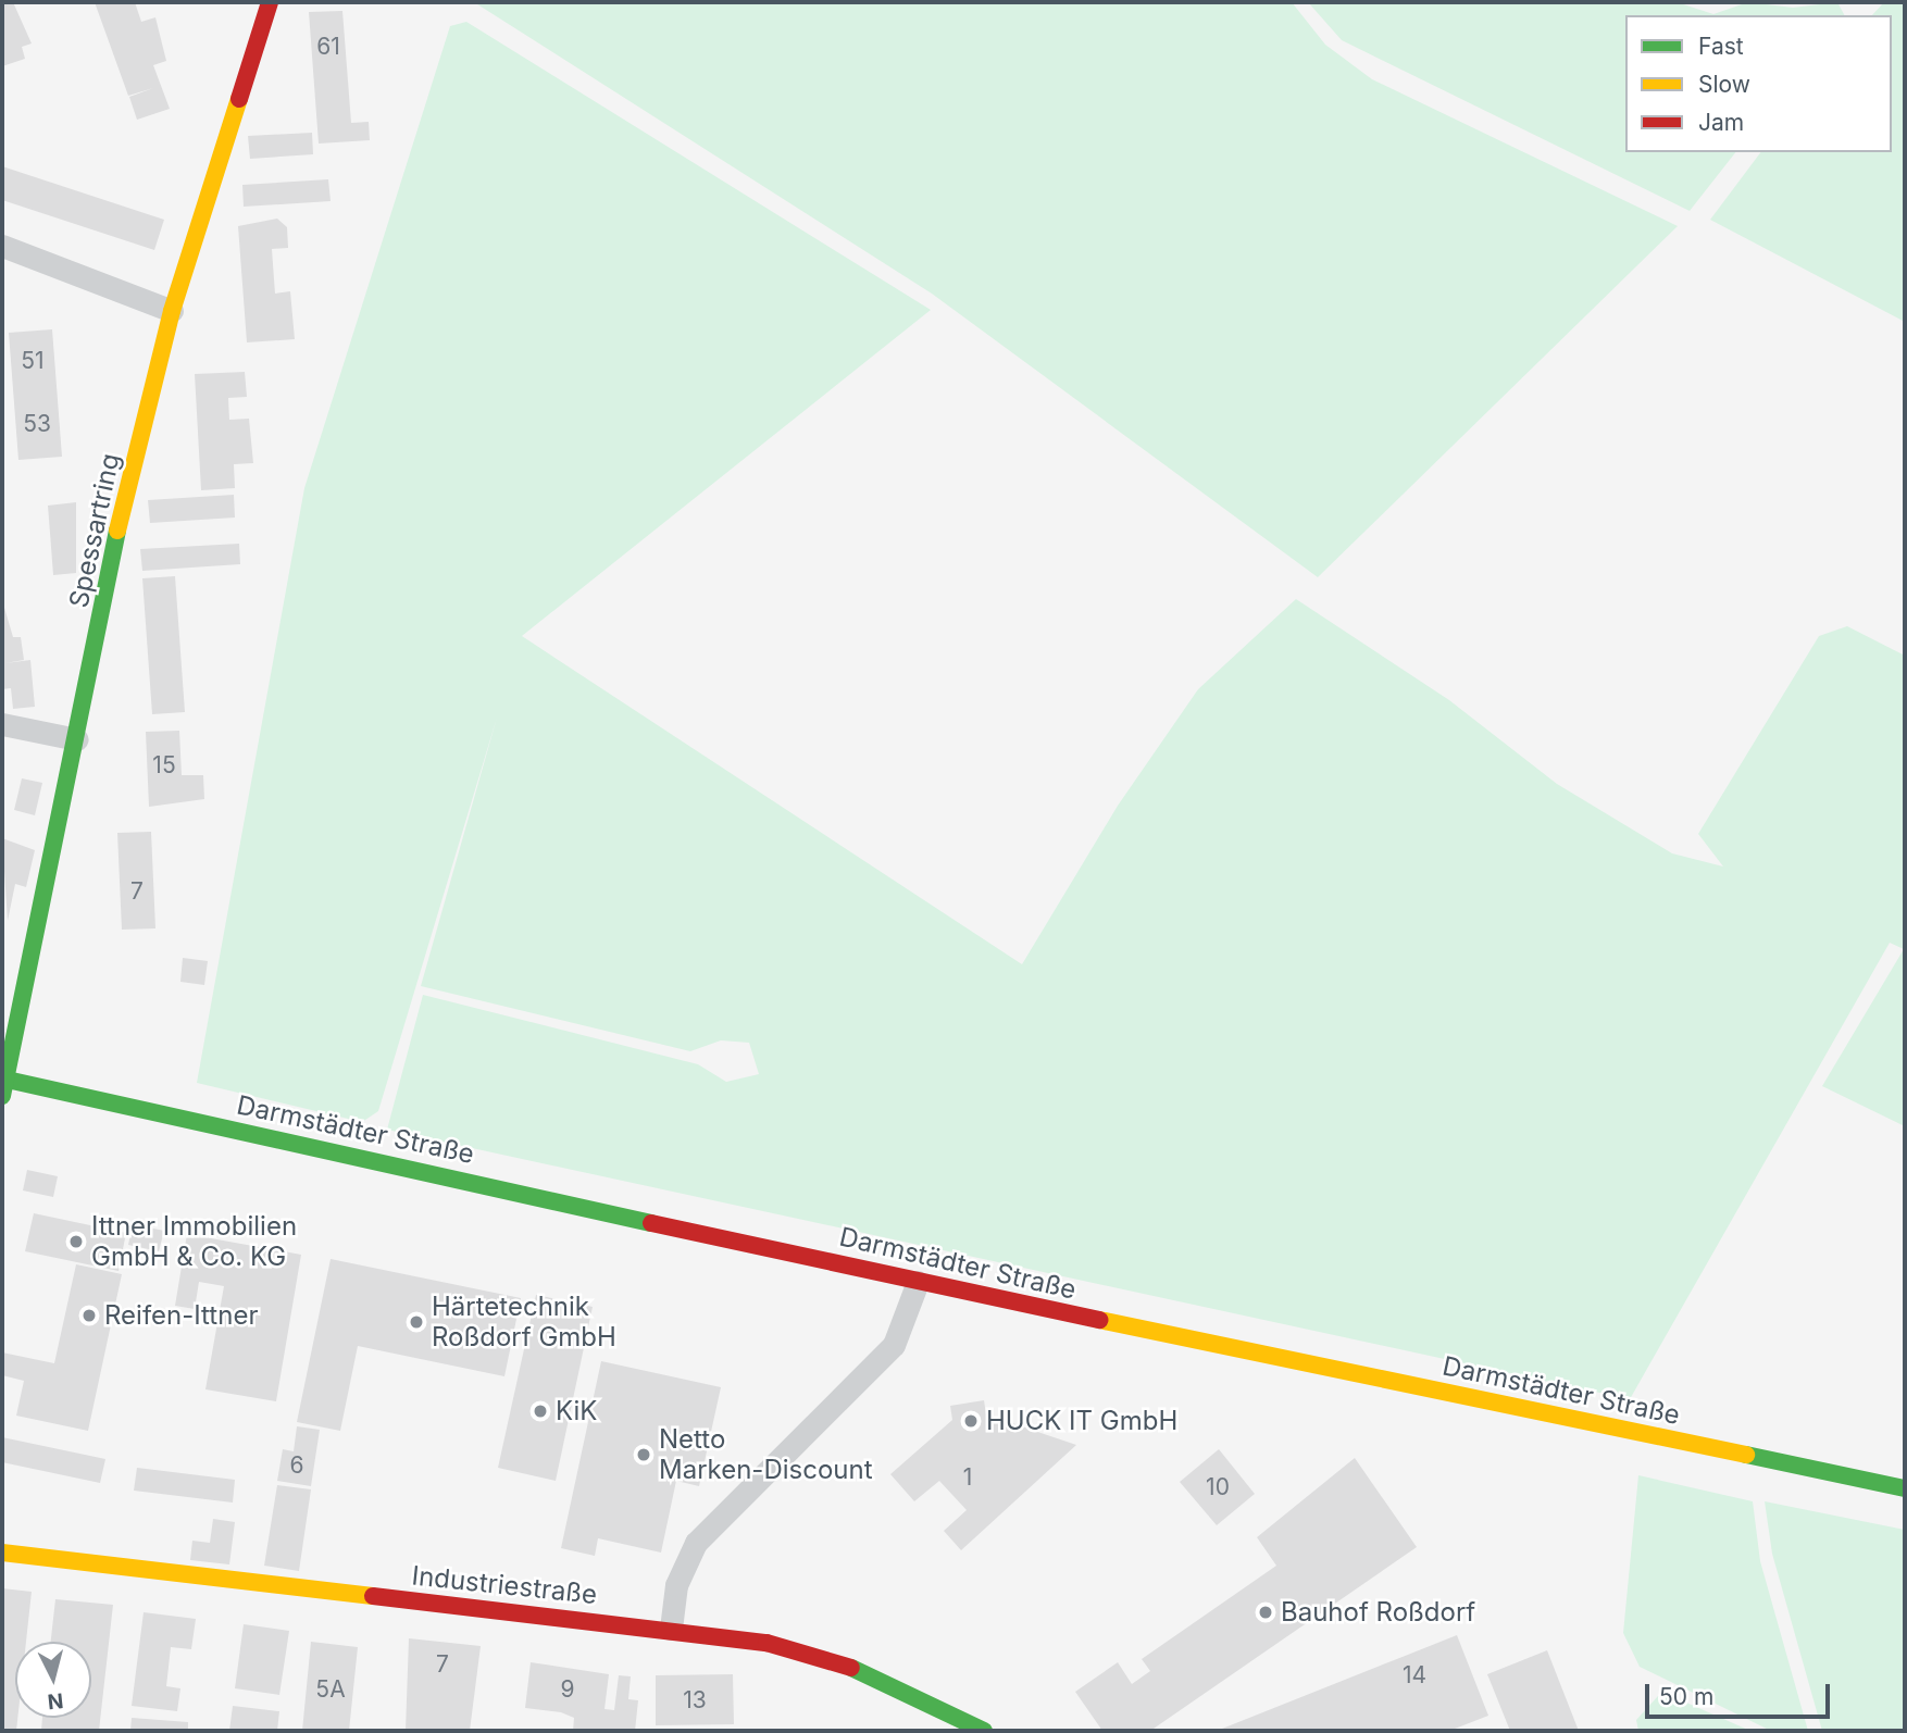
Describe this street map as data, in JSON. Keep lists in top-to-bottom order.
{
  "streets": {
    "street": ["Spessartring", "Darmstädter Straße", "Industriestraße"]
  },
  "crossings": [
    ["Spessartring", "Darmstädter Straße"]
  ],
  "places": [
    "Ittner Immobilien GmbH & Co. KG",
    "Reifen-Ittner",
    "Härtetechnik Roßdorf GmbH",
    "KiK",
    "HUCK IT GmbH",
    "Netto Marken-Discount",
    "Bauhof Roßdorf"
  ],
  "house_numbers": [
    "61",
    "51",
    "53",
    "15",
    "7",
    "6",
    "1",
    "10",
    "7",
    "14",
    "5A",
    "9",
    "13"
  ],
  "legend": ["Fast", "Slow", "Jam"],
  "scale_bar": "50 m",
  "north": "bottom"
}
